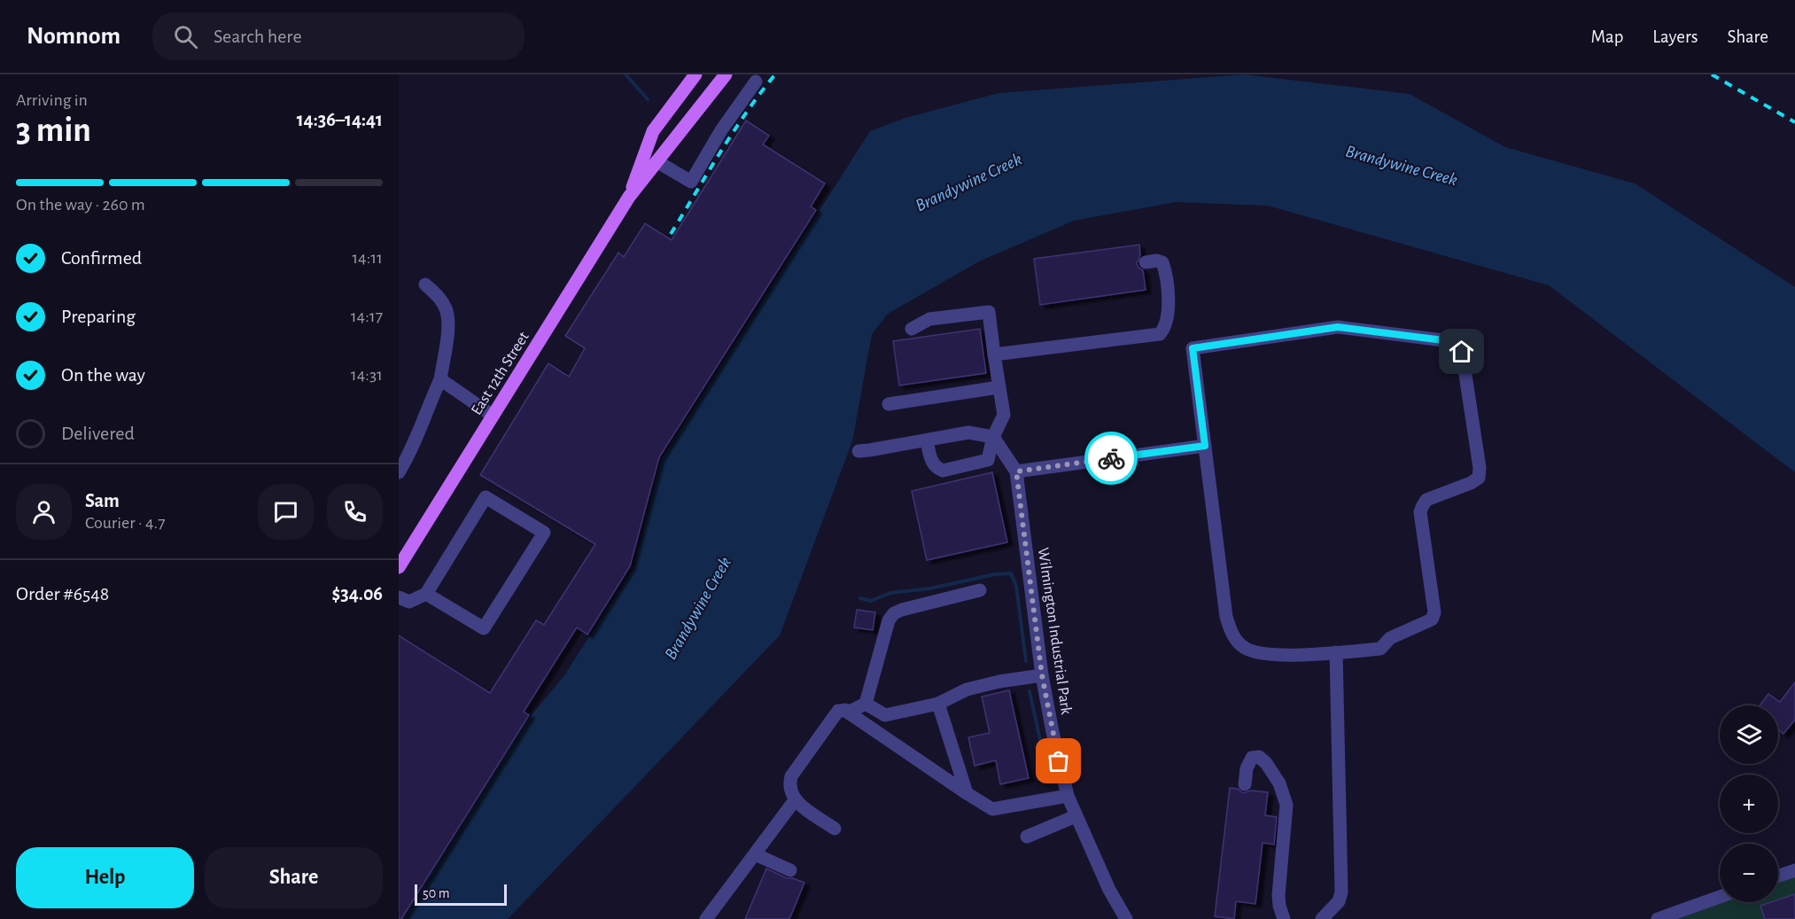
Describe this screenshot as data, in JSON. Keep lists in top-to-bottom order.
{
  "streets": {
    "main road": ["East 12th Street"],
    "street": ["Wilmington Industrial Park"]
  },
  "water": ["Brandywine Creek"],
  "scale_bar": "50 m",
  "page": {
    "header": "Nomnom",
    "search": "Search here",
    "nav": ["Map", "Layers", "Share"],
    "heading": ["3 min", "Arriving in", "14:36–14:41"],
    "panel": [
      "Sam",
      "Courier · 4.7",
      "Order #6548",
      "$34.06"
    ],
    "bar": "On the way · 260 m",
    "list": [
      ["Confirmed", "14:11"],
      ["Preparing", "14:17"],
      ["On the way", "14:31"],
      "Delivered"
    ],
    "map_buttons": ["+", "−"],
    "buttons": ["Help", "Share"],
    "scale": "50 m"
  }
}
